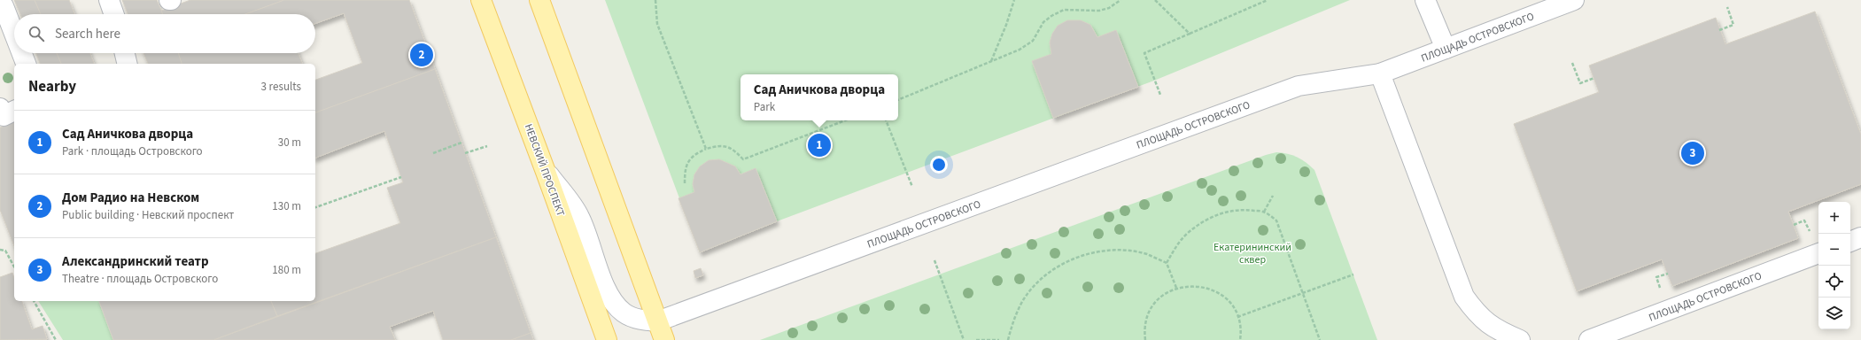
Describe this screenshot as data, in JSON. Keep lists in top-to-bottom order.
{
  "streets": {
    "main road": ["НЕВСКИЙ ПРОСПЕКТ"],
    "street": ["ПЛОЩАДЬ ОСТРОВСКОГО"]
  },
  "crossings": [
    ["ПЛОЩАДЬ ОСТРОВСКОГО", "НЕВСКИЙ ПРОСПЕКТ"]
  ],
  "parks": ["Екатерининский сквер"],
  "page": {
    "search": "Search here",
    "pins": ["2", "1", "3"],
    "heading": ["Nearby", "3 results"],
    "popup": ["Сад Аничкова дворца", "Park"],
    "list": [
      {
        "mark": "1",
        "name": "Сад Аничкова дворца",
        "note": "Park · площадь Островского",
        "value": "30 m"
      },
      {
        "mark": "2",
        "name": "Дом Радио на Невском",
        "note": "Public building · Невский проспект",
        "value": "130 m"
      },
      {
        "mark": "3",
        "name": "Александринский театр",
        "note": "Theatre · площадь Островского",
        "value": "180 m"
      }
    ],
    "map_buttons": ["+", "−"]
  }
}
